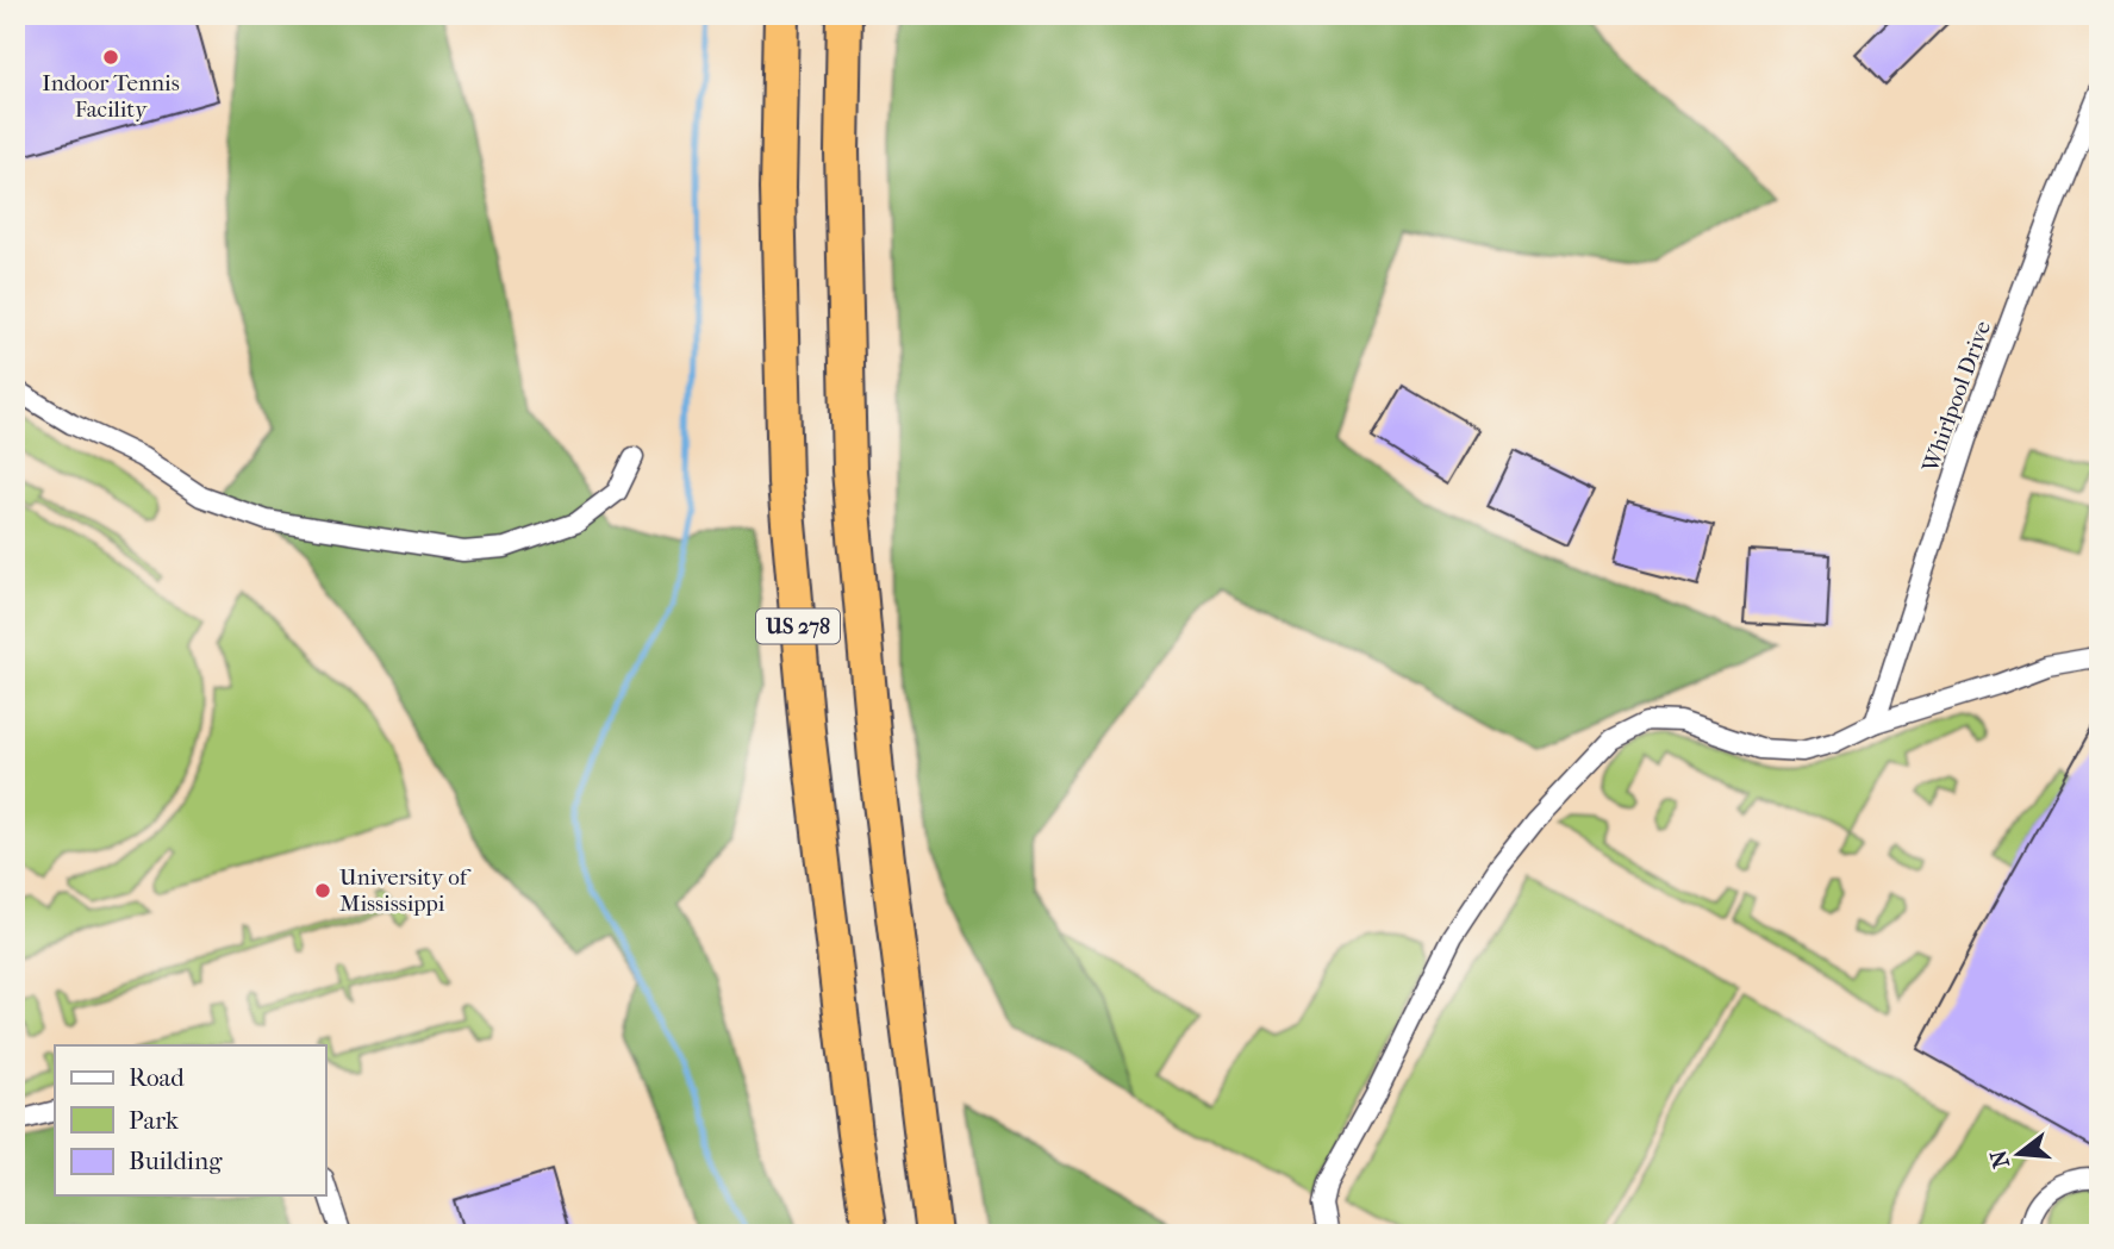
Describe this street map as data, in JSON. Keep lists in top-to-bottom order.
{
  "streets": {
    "highway": ["US 278"],
    "street": ["Whirlpool Drive"]
  },
  "places": ["Indoor Tennis Facility", "University of Mississippi"],
  "legend": ["Road", "Park", "Building"],
  "north": "left"
}
